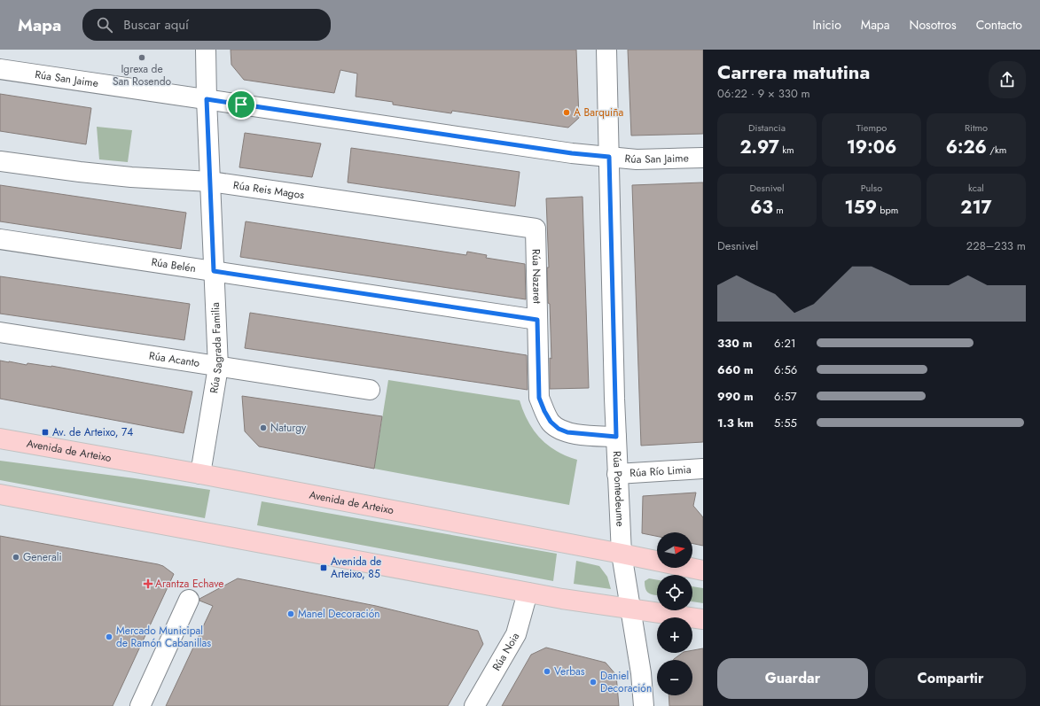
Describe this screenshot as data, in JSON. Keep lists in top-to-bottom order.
{
  "streets": {
    "main road": ["Avenida de Arteixo"],
    "street": [
      "Rúa San Jaime",
      "Rúa Reis Magos",
      "Rúa Belén",
      "Rúa Nazaret",
      "Rúa Sagrada Familia",
      "Rúa Acanto",
      "Rúa Río Limia",
      "Rúa Pontedeume",
      "Rúa Noia"
    ]
  },
  "crossings": [
    ["Rúa San Jaime", "Rúa Sagrada Familia"],
    ["Rúa San Jaime", "Rúa Pontedeume"],
    ["Rúa Reis Magos", "Rúa Nazaret"],
    ["Rúa Reis Magos", "Rúa Sagrada Familia"],
    ["Rúa Belén", "Rúa Nazaret"],
    ["Rúa Belén", "Rúa Sagrada Familia"],
    ["Rúa Nazaret", "Rúa Pontedeume"],
    ["Rúa Sagrada Familia", "Rúa Acanto"],
    ["Rúa Sagrada Familia", "Avenida de Arteixo"],
    ["Avenida de Arteixo", "Rúa Pontedeume"],
    ["Rúa Río Limia", "Rúa Pontedeume"]
  ],
  "places": {
    "other": [
      "Igrexa de San Rosendo",
      "A Barquiña",
      "Naturgy",
      "Generali",
      "Manel Decoración",
      "Mercado Municipal de Ramón Cabanillas",
      "Verbas",
      "Daniel Decoración"
    ],
    "transit": ["Av. de Arteixo, 74", "Avenida de Arteixo, 85"],
    "health": ["Arantza Echave"]
  },
  "north": "right",
  "page": {
    "header": "Mapa",
    "search": "Buscar aquí",
    "nav": [
      "Inicio",
      "Mapa",
      "Nosotros",
      "Contacto"
    ],
    "heading": ["Carrera matutina", "06:22 · 9 × 330 m"],
    "stats": [
      ["Distancia", "2.97 km"],
      ["Tiempo", "19:06"],
      ["Ritmo", "6:26 /km"],
      ["Desnivel", "63 m"],
      ["Pulso", "159 bpm"],
      ["kcal", "217"]
    ],
    "chart": ["Desnivel", "228–233 m"],
    "list": [
      {
        "name": "330 m",
        "note": "6:21"
      },
      {
        "name": "660 m",
        "note": "6:56"
      },
      {
        "name": "990 m",
        "note": "6:57"
      },
      {
        "name": "1.3 km",
        "note": "5:55"
      }
    ],
    "map_buttons": ["+", "−"],
    "buttons": ["Guardar", "Compartir"]
  }
}
